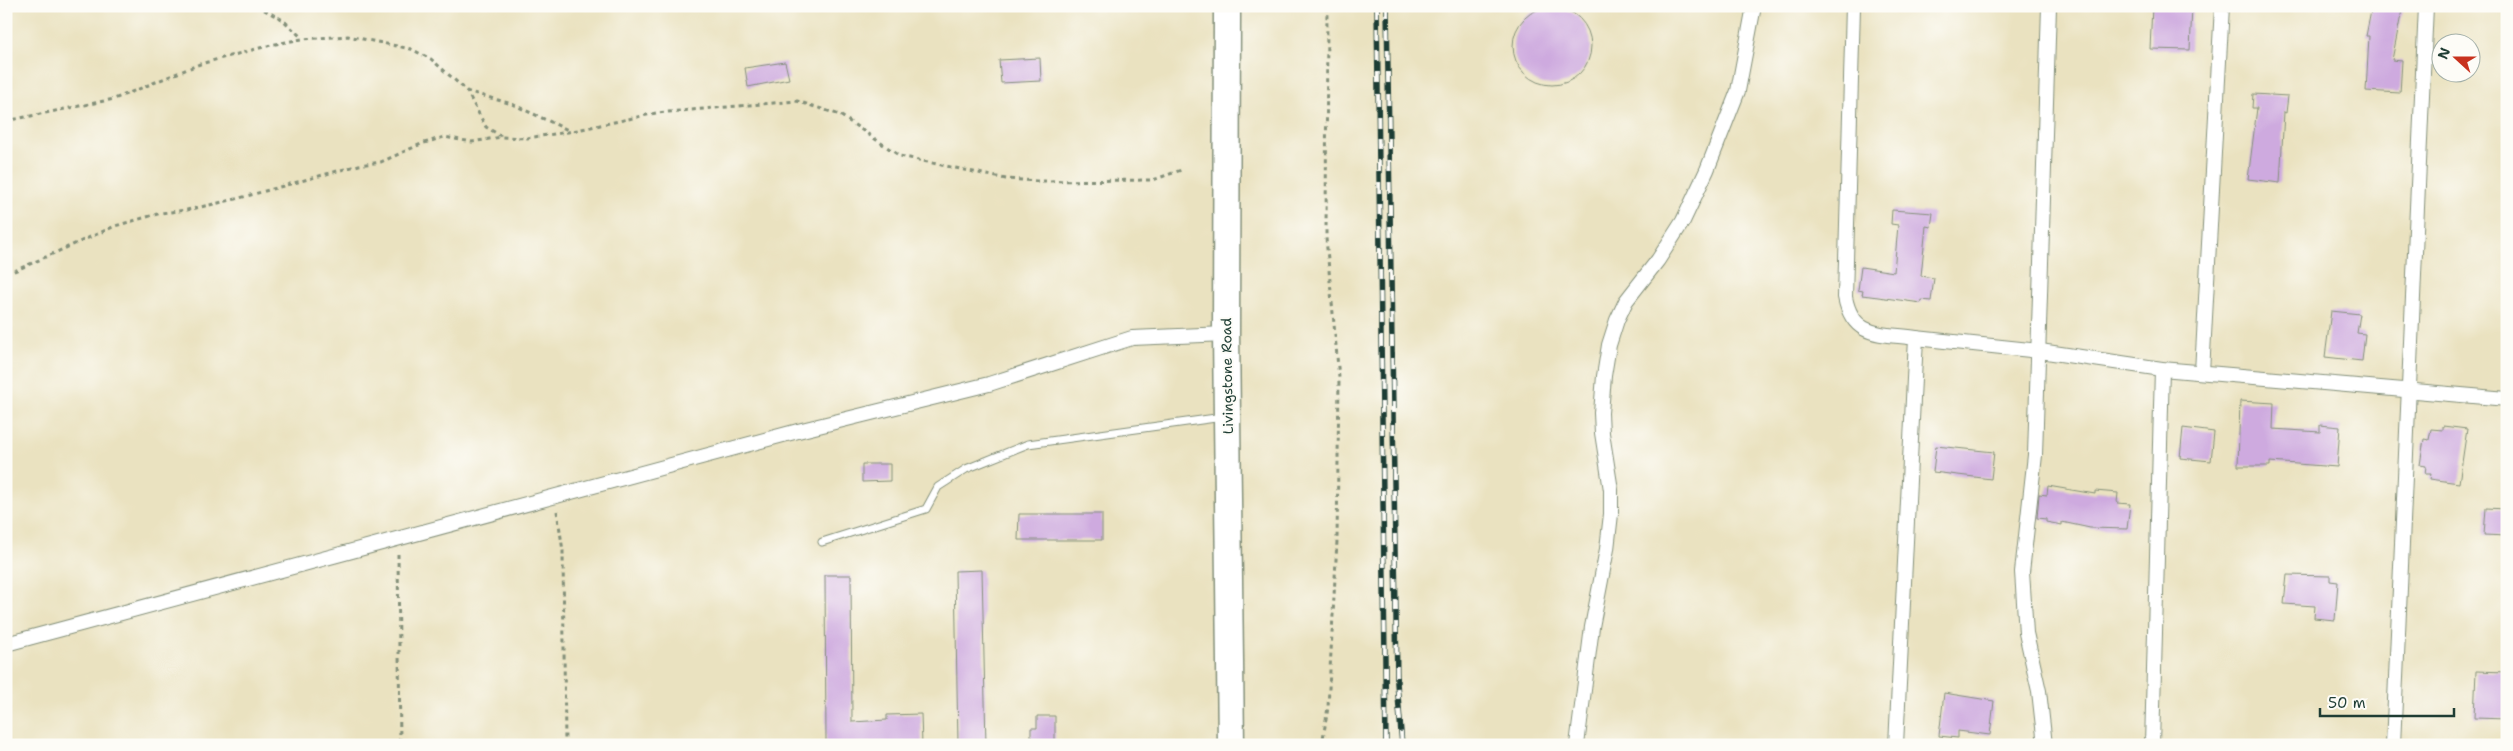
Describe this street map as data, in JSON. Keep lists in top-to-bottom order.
{
  "streets": {
    "highway": ["Livingstone Road"]
  },
  "scale_bar": "50 m",
  "north": "left"
}
